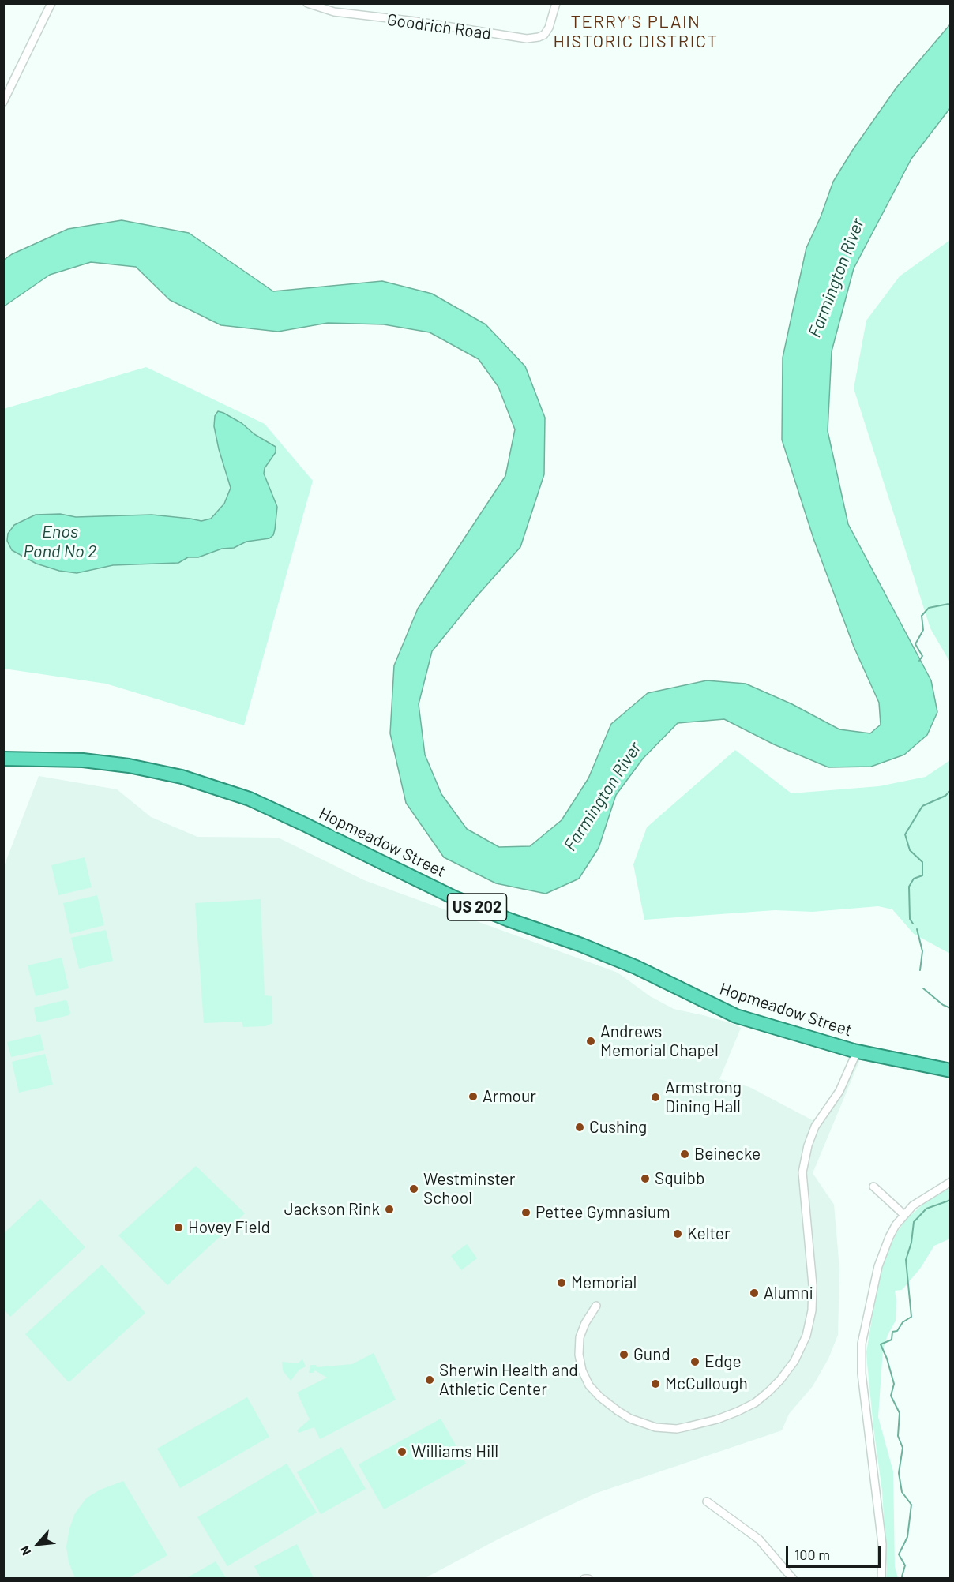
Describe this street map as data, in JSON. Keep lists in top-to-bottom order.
{
  "streets": {
    "highway": ["Hopmeadow Street", "US 202"],
    "street": ["Goodrich Road"]
  },
  "districts": ["TERRY'S PLAIN HISTORIC DISTRICT"],
  "water": ["Farmington River", "Enos Pond No 2"],
  "places": [
    "Andrews Memorial Chapel",
    "Armour",
    "Armstrong Dining Hall",
    "Cushing",
    "Beinecke",
    "Squibb",
    "Westminster School",
    "Jackson Rink",
    "Pettee Gymnasium",
    "Hovey Field",
    "Kelter",
    "Memorial",
    "Alumni",
    "Gund",
    "Edge",
    "Sherwin Health and Athletic Center",
    "McCullough",
    "Williams Hill"
  ],
  "scale_bar": "100 m",
  "north": "bottom left"
}
